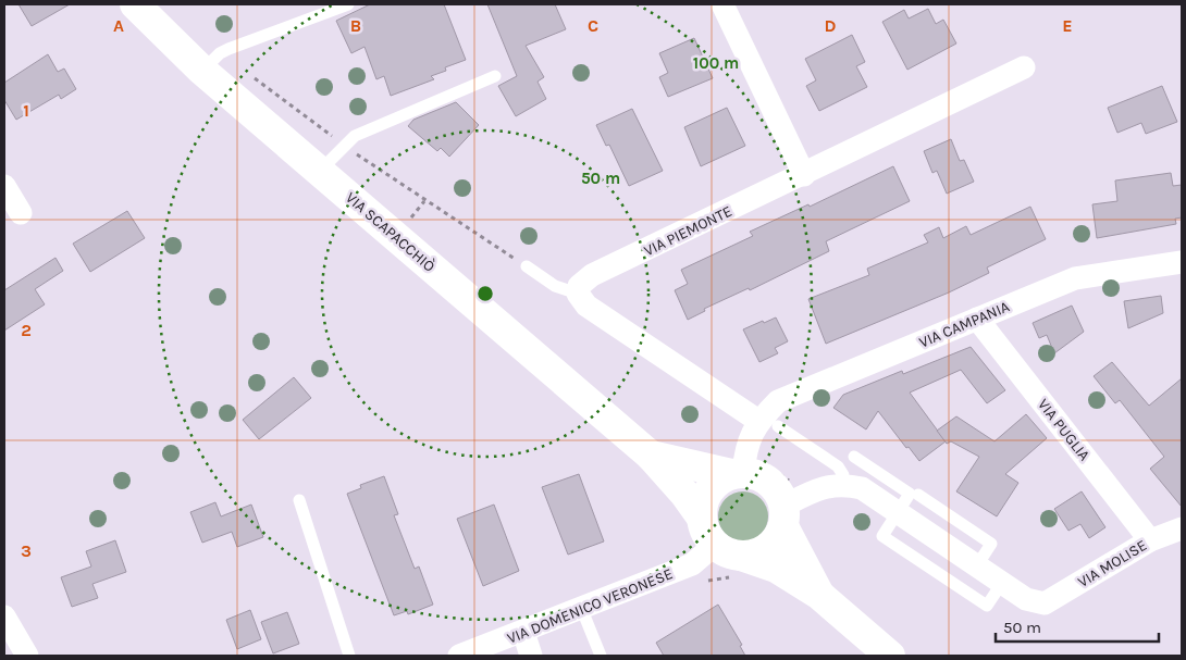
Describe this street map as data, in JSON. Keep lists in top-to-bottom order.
{
  "streets": {
    "street": [
      "VIA PIEMONTE",
      "VIA SCAPACCHIÒ",
      "VIA CAMPANIA",
      "VIA PUGLIA",
      "VIA MOLISE",
      "VIA DOMENICO VERONESE"
    ]
  },
  "crossings": [
    ["VIA SCAPACCHIÒ", "VIA DOMENICO VERONESE"],
    ["VIA CAMPANIA", "VIA PUGLIA"],
    ["VIA PUGLIA", "VIA MOLISE"]
  ],
  "scale_bar": "50 m",
  "grid": {
    "columns": [
      "A",
      "B",
      "C",
      "D",
      "E"
    ],
    "rows": ["1", "2", "3"]
  },
  "rings": ["100 m", "50 m"]
}
